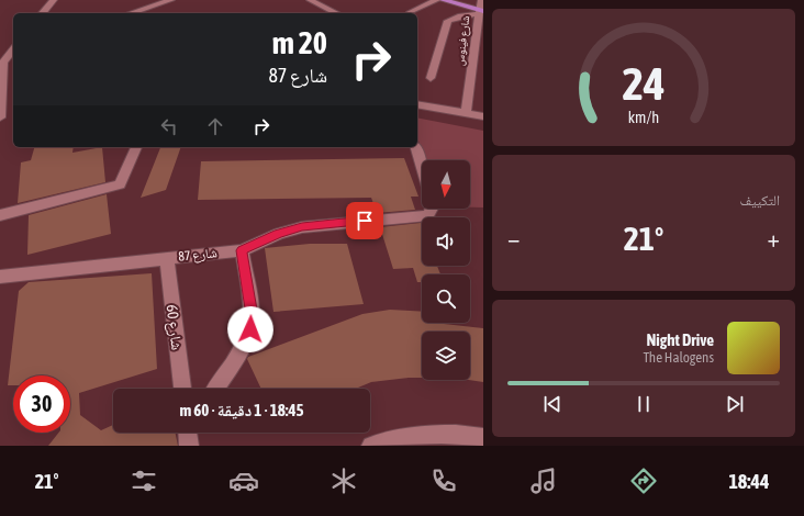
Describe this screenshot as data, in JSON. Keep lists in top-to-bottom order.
{
  "streets": {
    "main road": ["شارع فينوس"],
    "street": ["شارع 87", "شارع 60"]
  },
  "crossings": [
    ["شارع 87", "شارع 60"]
  ],
  "north": "bottom",
  "page": {
    "turn": ["20 m", "شارع 87"],
    "tile": "التكييف",
    "heat": ["−", "21°", "+"],
    "song": ["Night Drive", "The Halogens"],
    "limit": "30",
    "trip": "18:45 · 1 دقيقة · 60 m",
    "tabs": ["18:44", "21°"],
    "gauge": ["24", "km/h"]
  }
}
